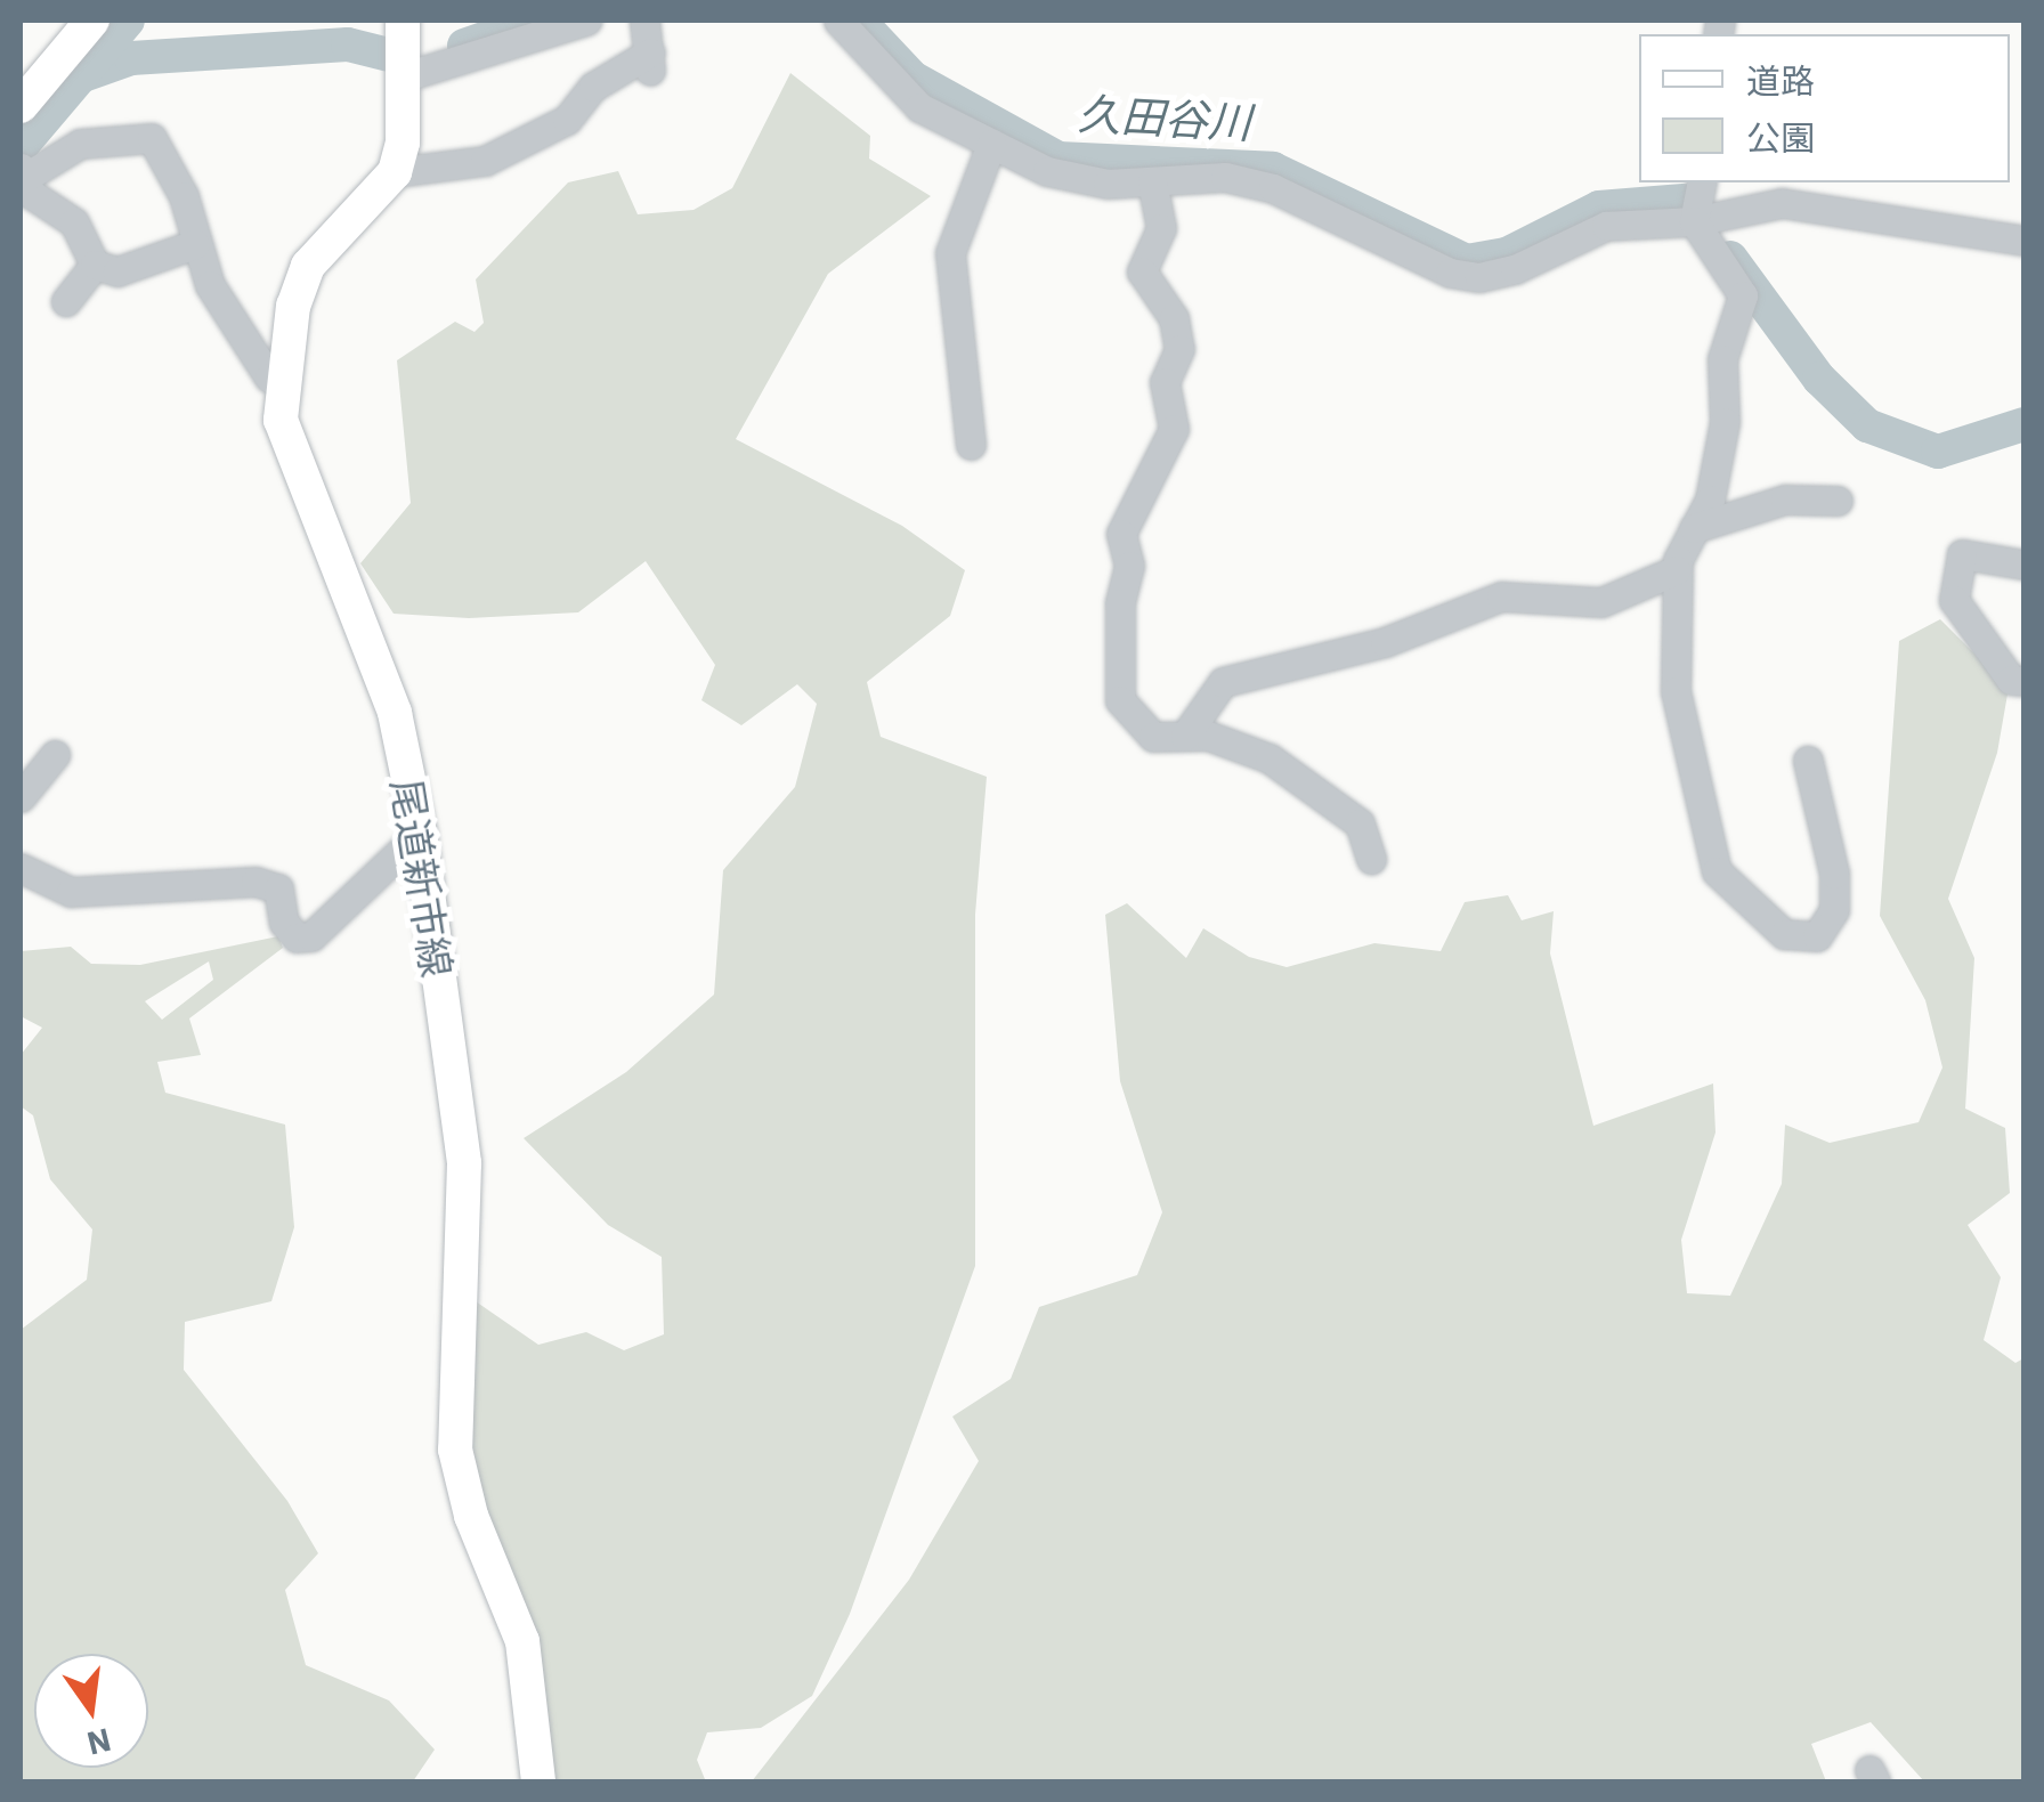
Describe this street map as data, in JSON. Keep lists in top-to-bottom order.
{
  "streets": {
    "main road": ["尾道新市線"]
  },
  "water": ["久田谷川"],
  "legend": ["道路", "公園"],
  "north": "bottom"
}
